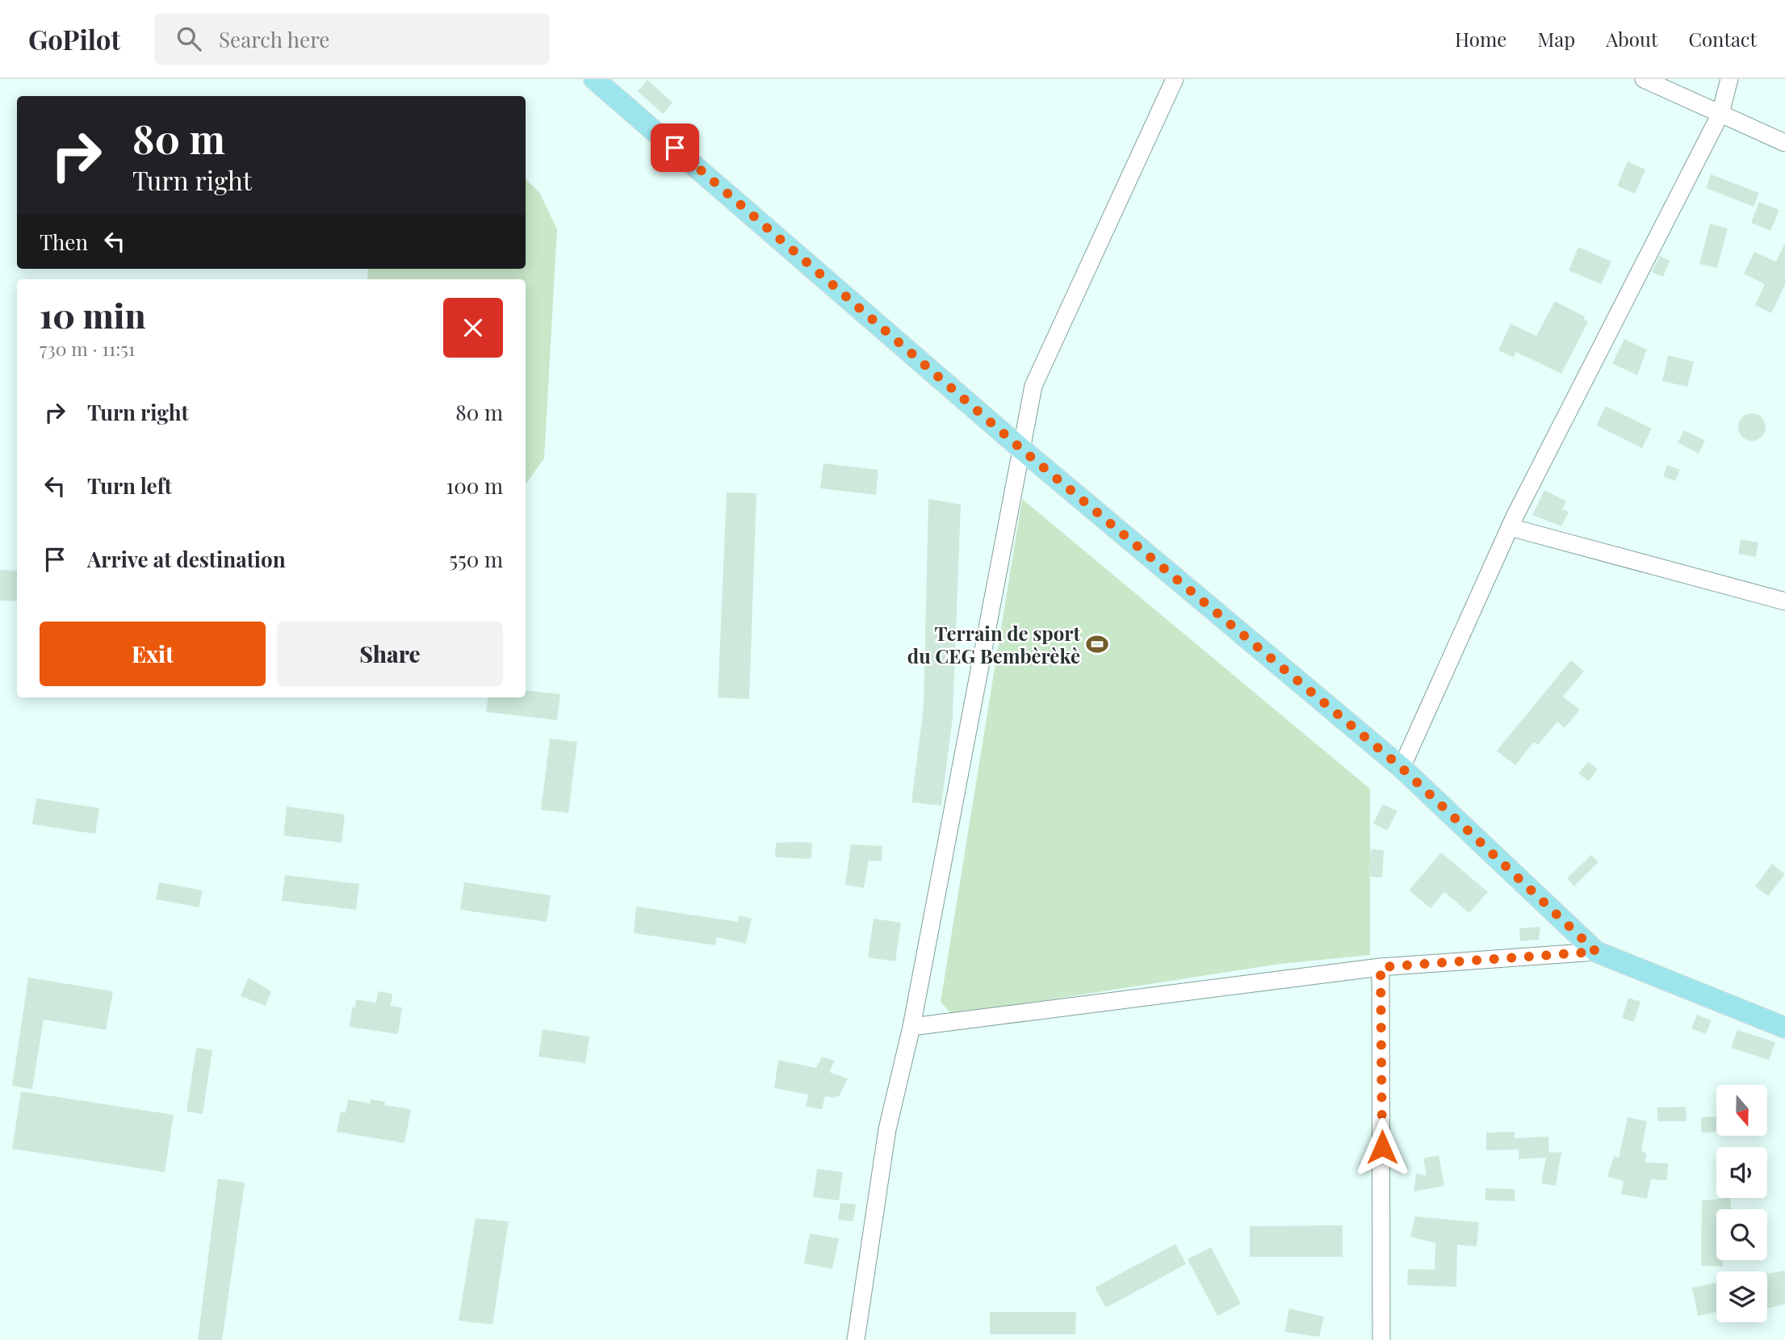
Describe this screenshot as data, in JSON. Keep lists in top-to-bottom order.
{
  "places": {
    "sports": ["Terrain de sport du CEG Bembèrèkè"]
  },
  "north": "bottom",
  "page": {
    "header": "GoPilot",
    "search": "Search here",
    "nav": [
      "Home",
      "Map",
      "About",
      "Contact"
    ],
    "turn": ["80 m", "Turn right"],
    "then": "Then",
    "heading": ["10 min", "730 m · 11:51"],
    "list": [
      {
        "name": "Turn right",
        "value": "80 m"
      },
      {
        "name": "Turn left",
        "value": "100 m"
      },
      {
        "name": "Arrive at destination",
        "value": "550 m"
      }
    ],
    "buttons": ["Exit", "Share"]
  }
}
